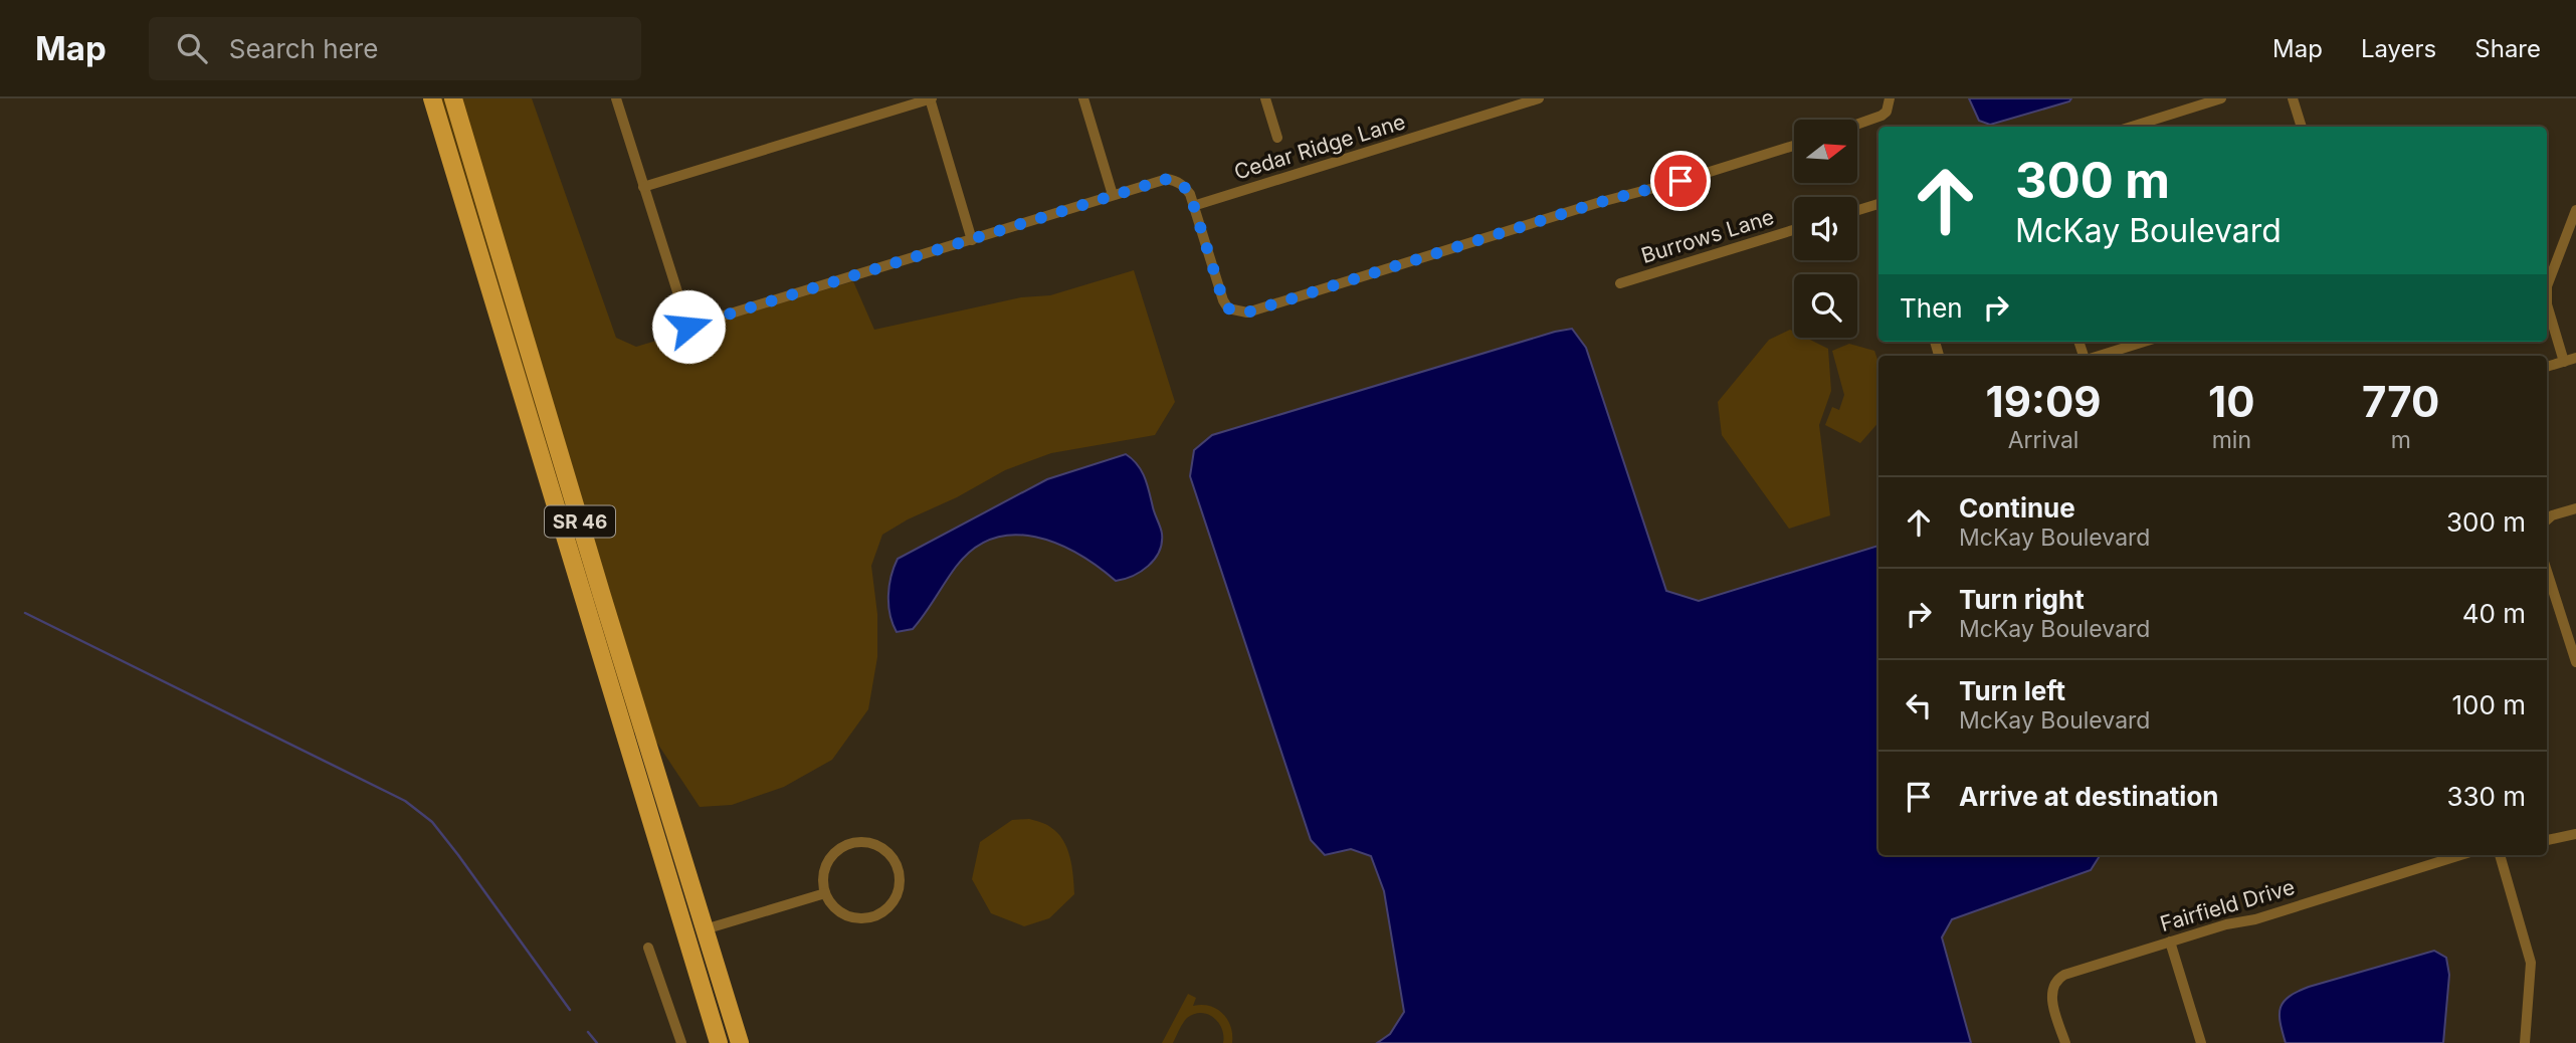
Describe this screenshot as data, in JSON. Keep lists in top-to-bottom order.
{
  "streets": {
    "main road": ["SR 46"],
    "street": ["Cedar Ridge Lane", "Burrows Lane", "Fairfield Drive"]
  },
  "north": "right",
  "page": {
    "header": "Map",
    "search": "Search here",
    "nav": ["Map", "Layers", "Share"],
    "turn": ["300 m", "McKay Boulevard"],
    "then": "Then",
    "eta": [
      "19:09",
      "Arrival",
      "10",
      "min",
      "770",
      "m"
    ],
    "list": [
      {
        "name": "Continue",
        "note": "McKay Boulevard",
        "value": "300 m"
      },
      {
        "name": "Turn right",
        "note": "McKay Boulevard",
        "value": "40 m"
      },
      {
        "name": "Turn left",
        "note": "McKay Boulevard",
        "value": "100 m"
      },
      {
        "name": "Arrive at destination",
        "value": "330 m"
      }
    ]
  }
}
